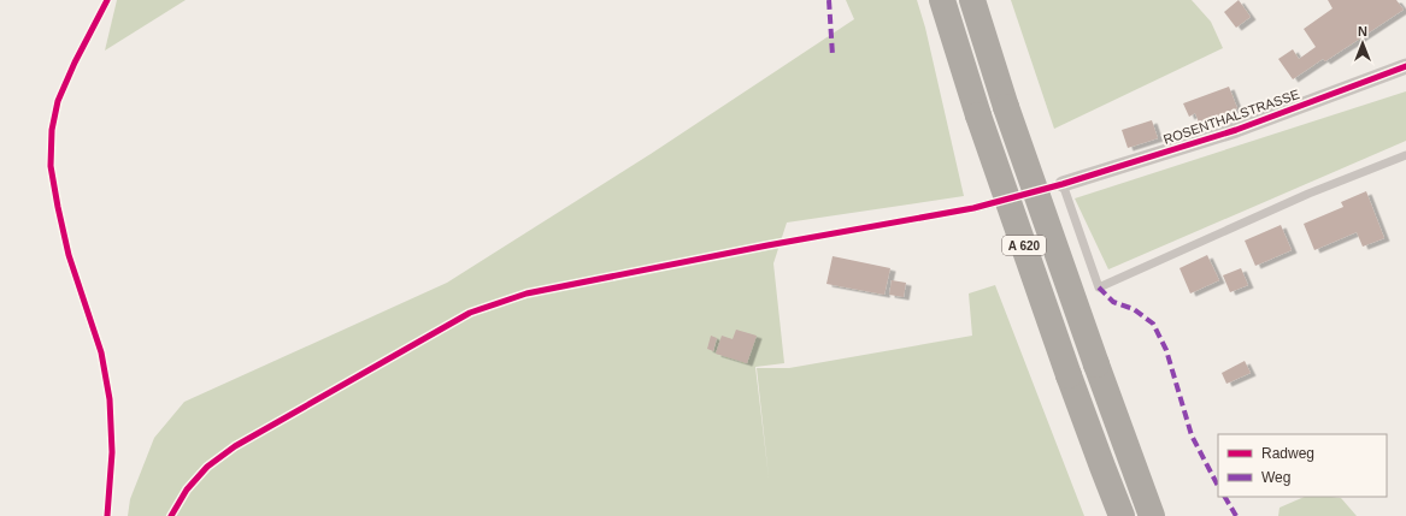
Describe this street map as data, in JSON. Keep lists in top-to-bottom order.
{
  "streets": {
    "highway": ["A 620"],
    "street": ["ROSENTHALSTRASSE"]
  },
  "legend": ["Radweg", "Weg"],
  "north": "top"
}
